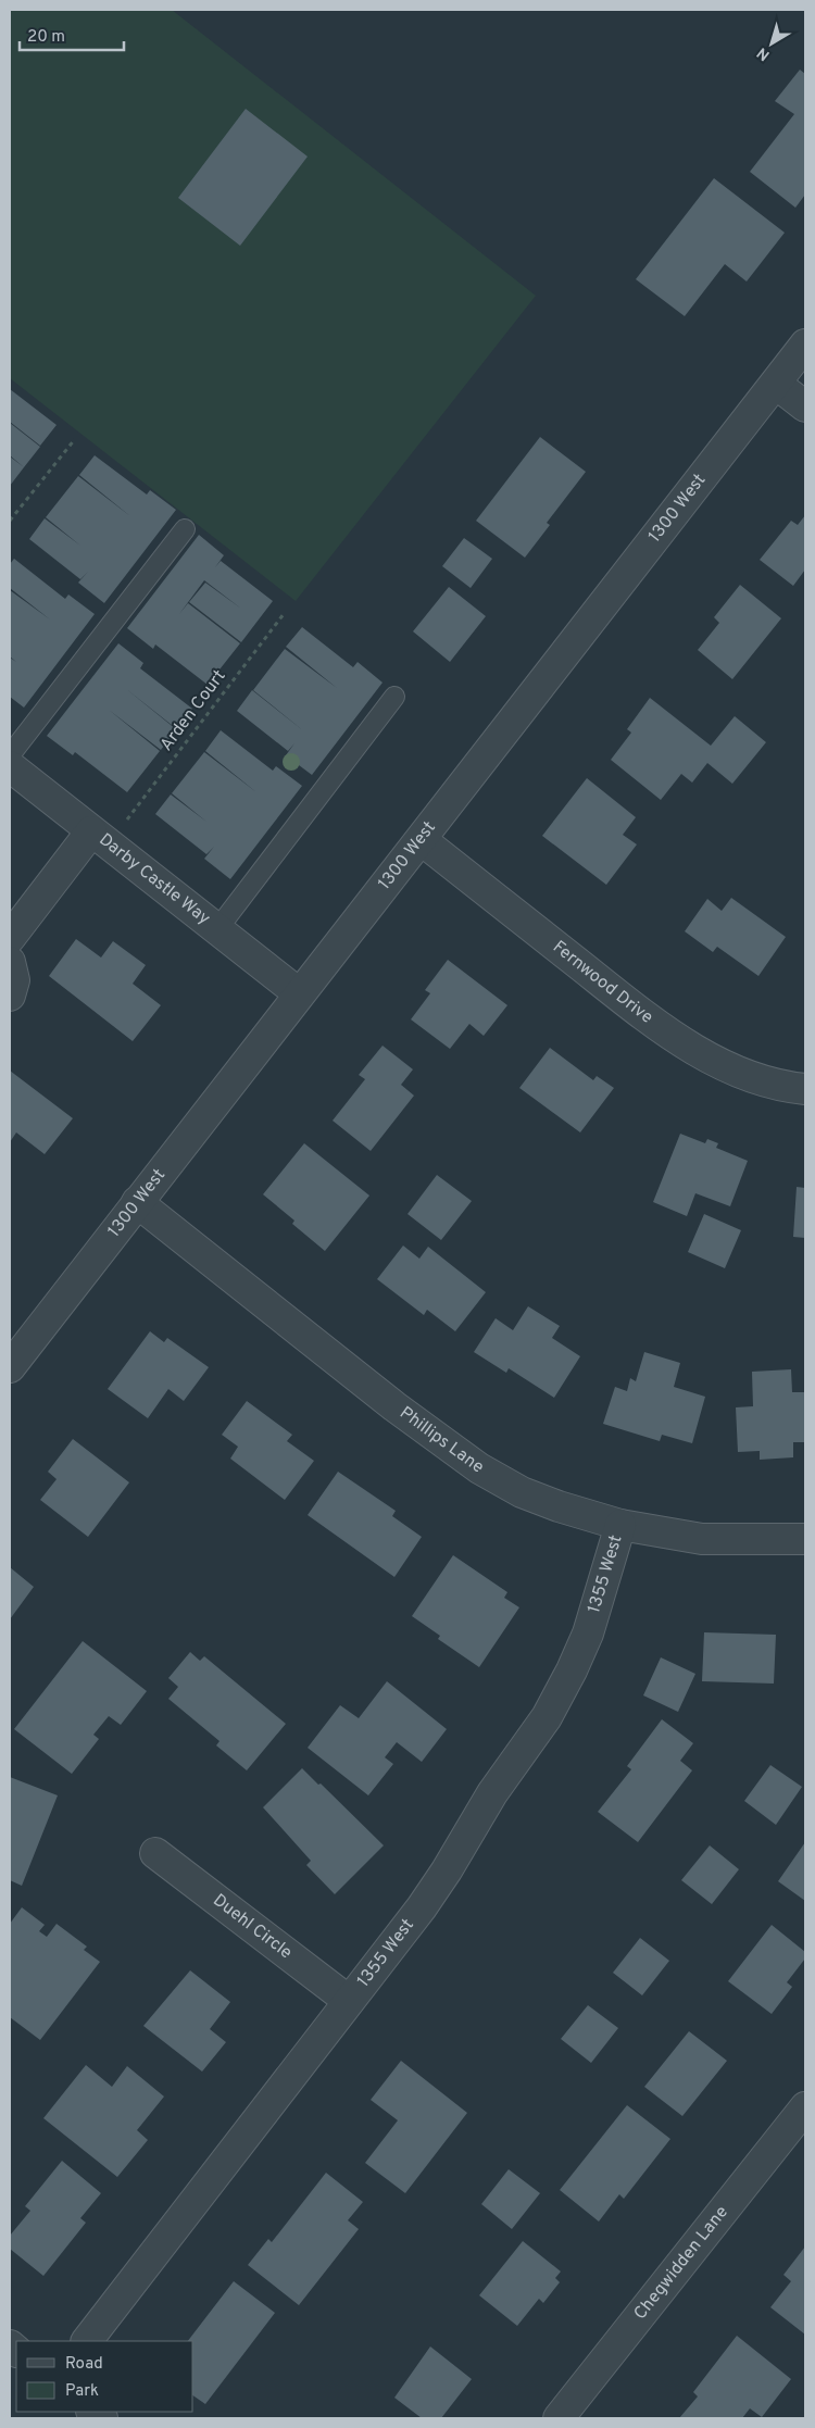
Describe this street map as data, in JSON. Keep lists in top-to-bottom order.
{
  "streets": {
    "street": [
      "1300 West",
      "Darby Castle Way",
      "Fernwood Drive",
      "Phillips Lane",
      "1355 West",
      "Duehl Circle",
      "Chegwidden Lane"
    ],
    "path": ["Arden Court"]
  },
  "crossings": [
    ["1300 West", "Darby Castle Way"],
    ["1300 West", "Fernwood Drive"],
    ["1300 West", "Phillips Lane"],
    ["Phillips Lane", "1355 West"],
    ["1355 West", "Duehl Circle"]
  ],
  "legend": ["Road", "Park"],
  "scale_bar": "20 m",
  "north": "bottom left"
}
